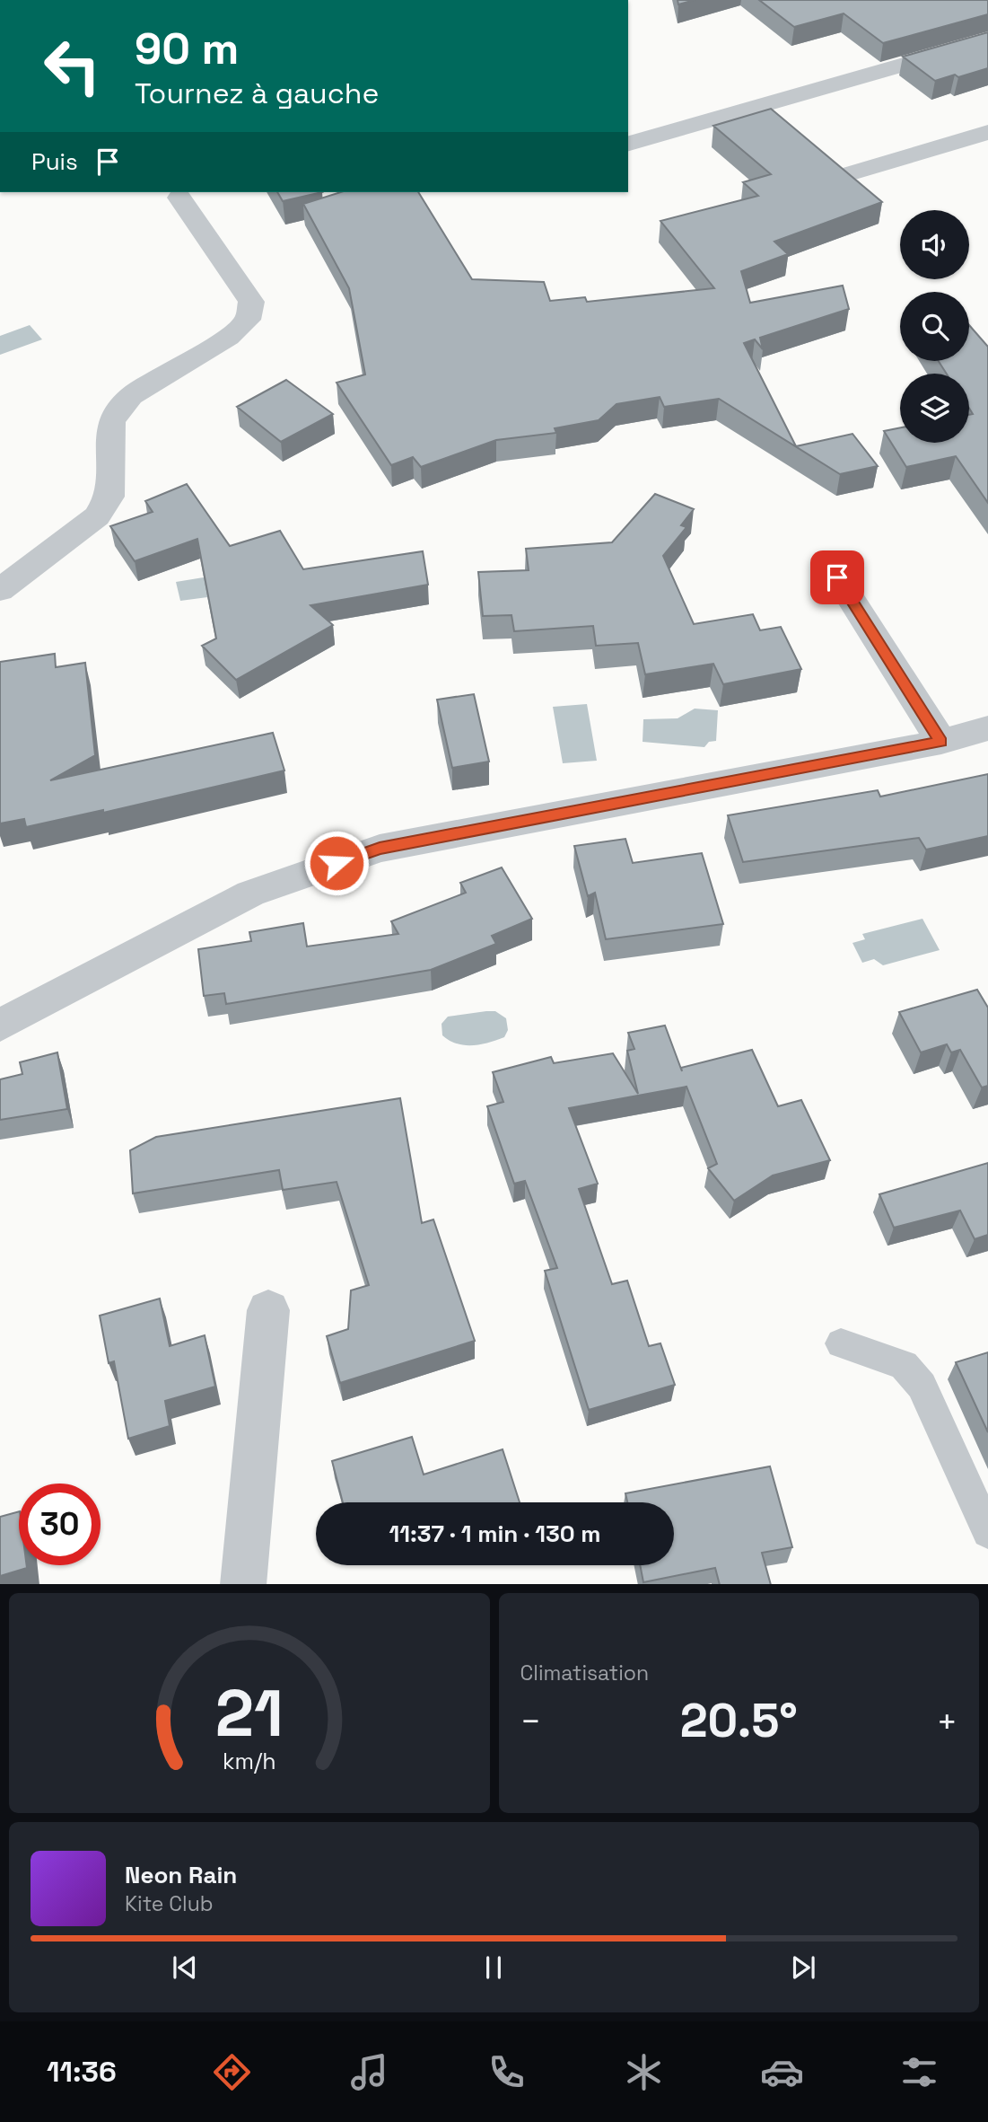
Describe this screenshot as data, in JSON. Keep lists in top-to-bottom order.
{
  "page": {
    "turn": ["90 m", "Tournez à gauche"],
    "then": "Puis",
    "limit": "30",
    "trip": "11:37 · 1 min · 130 m",
    "tile": "Climatisation",
    "heat": ["−", "20.5°", "+"],
    "song": ["Neon Rain", "Kite Club"],
    "tabs": "11:36",
    "gauge": ["21", "km/h"]
  }
}
